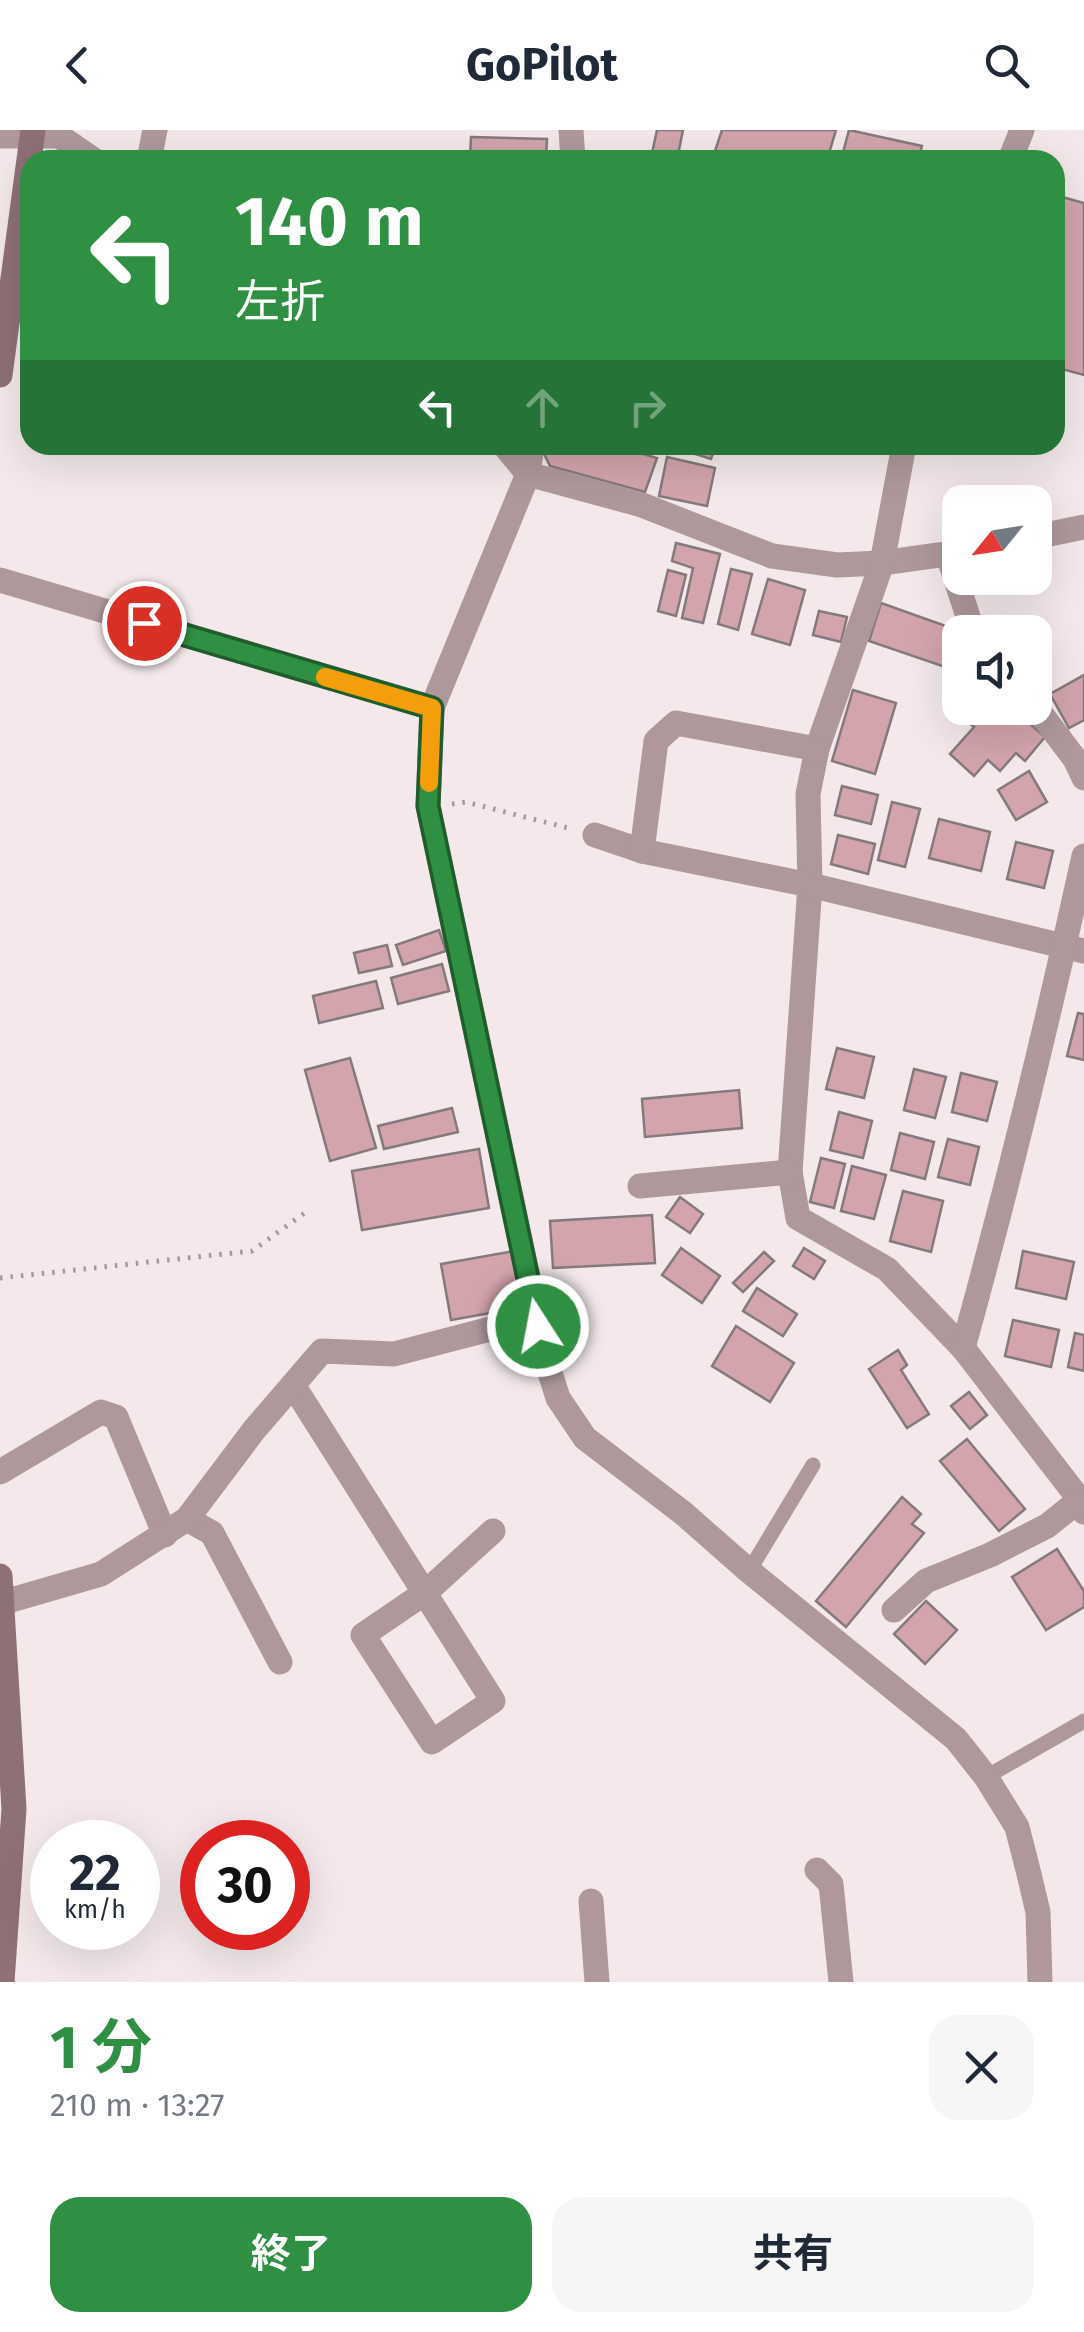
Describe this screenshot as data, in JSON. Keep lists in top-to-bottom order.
{
  "north": "bottom left",
  "page": {
    "header": "GoPilot",
    "turn": ["140 m", "左折"],
    "speed": "22 km/h",
    "limit": "30",
    "heading": ["1 分", "210 m · 13:27"],
    "buttons": ["終了", "共有"]
  }
}
